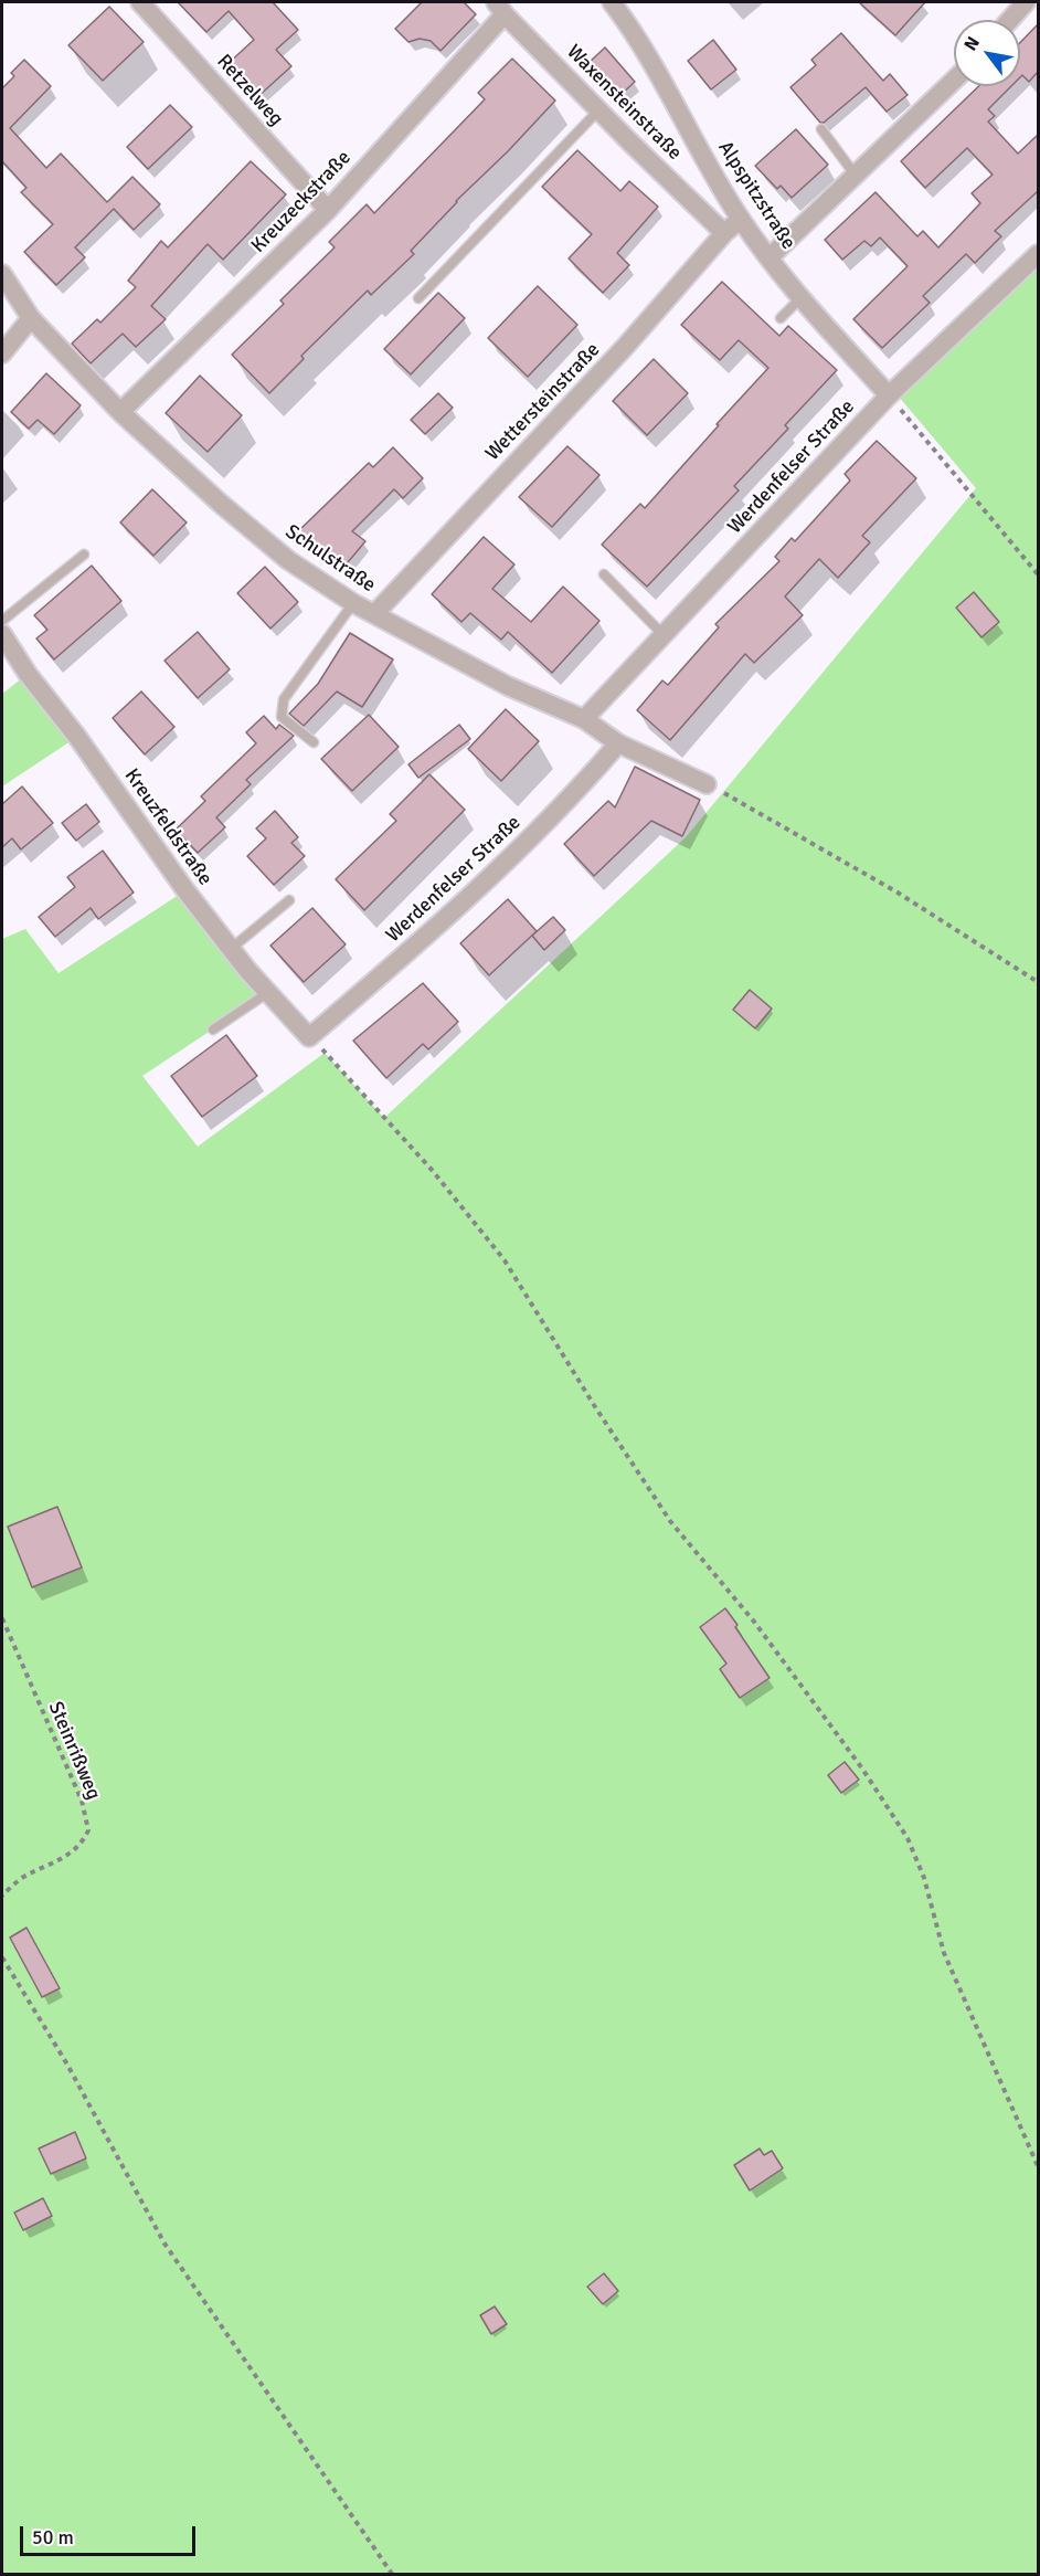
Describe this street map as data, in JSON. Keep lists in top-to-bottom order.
{
  "streets": {
    "street": [
      "Retzelweg",
      "Waxensteinstraße",
      "Alpspitzstraße",
      "Kreuzeckstraße",
      "Wettersteinstraße",
      "Werdenfelser Straße",
      "Schulstraße",
      "Kreuzfeldstraße"
    ],
    "path": ["Steinrißweg"]
  },
  "crossings": [
    ["Retzelweg", "Kreuzeckstraße"],
    ["Waxensteinstraße", "Kreuzeckstraße"],
    ["Waxensteinstraße", "Wettersteinstraße"],
    ["Alpspitzstraße", "Wettersteinstraße"],
    ["Alpspitzstraße", "Werdenfelser Straße"],
    ["Kreuzeckstraße", "Schulstraße"],
    ["Wettersteinstraße", "Schulstraße"],
    ["Werdenfelser Straße", "Schulstraße"],
    ["Werdenfelser Straße", "Kreuzfeldstraße"]
  ],
  "scale_bar": "50 m",
  "north": "top left"
}
